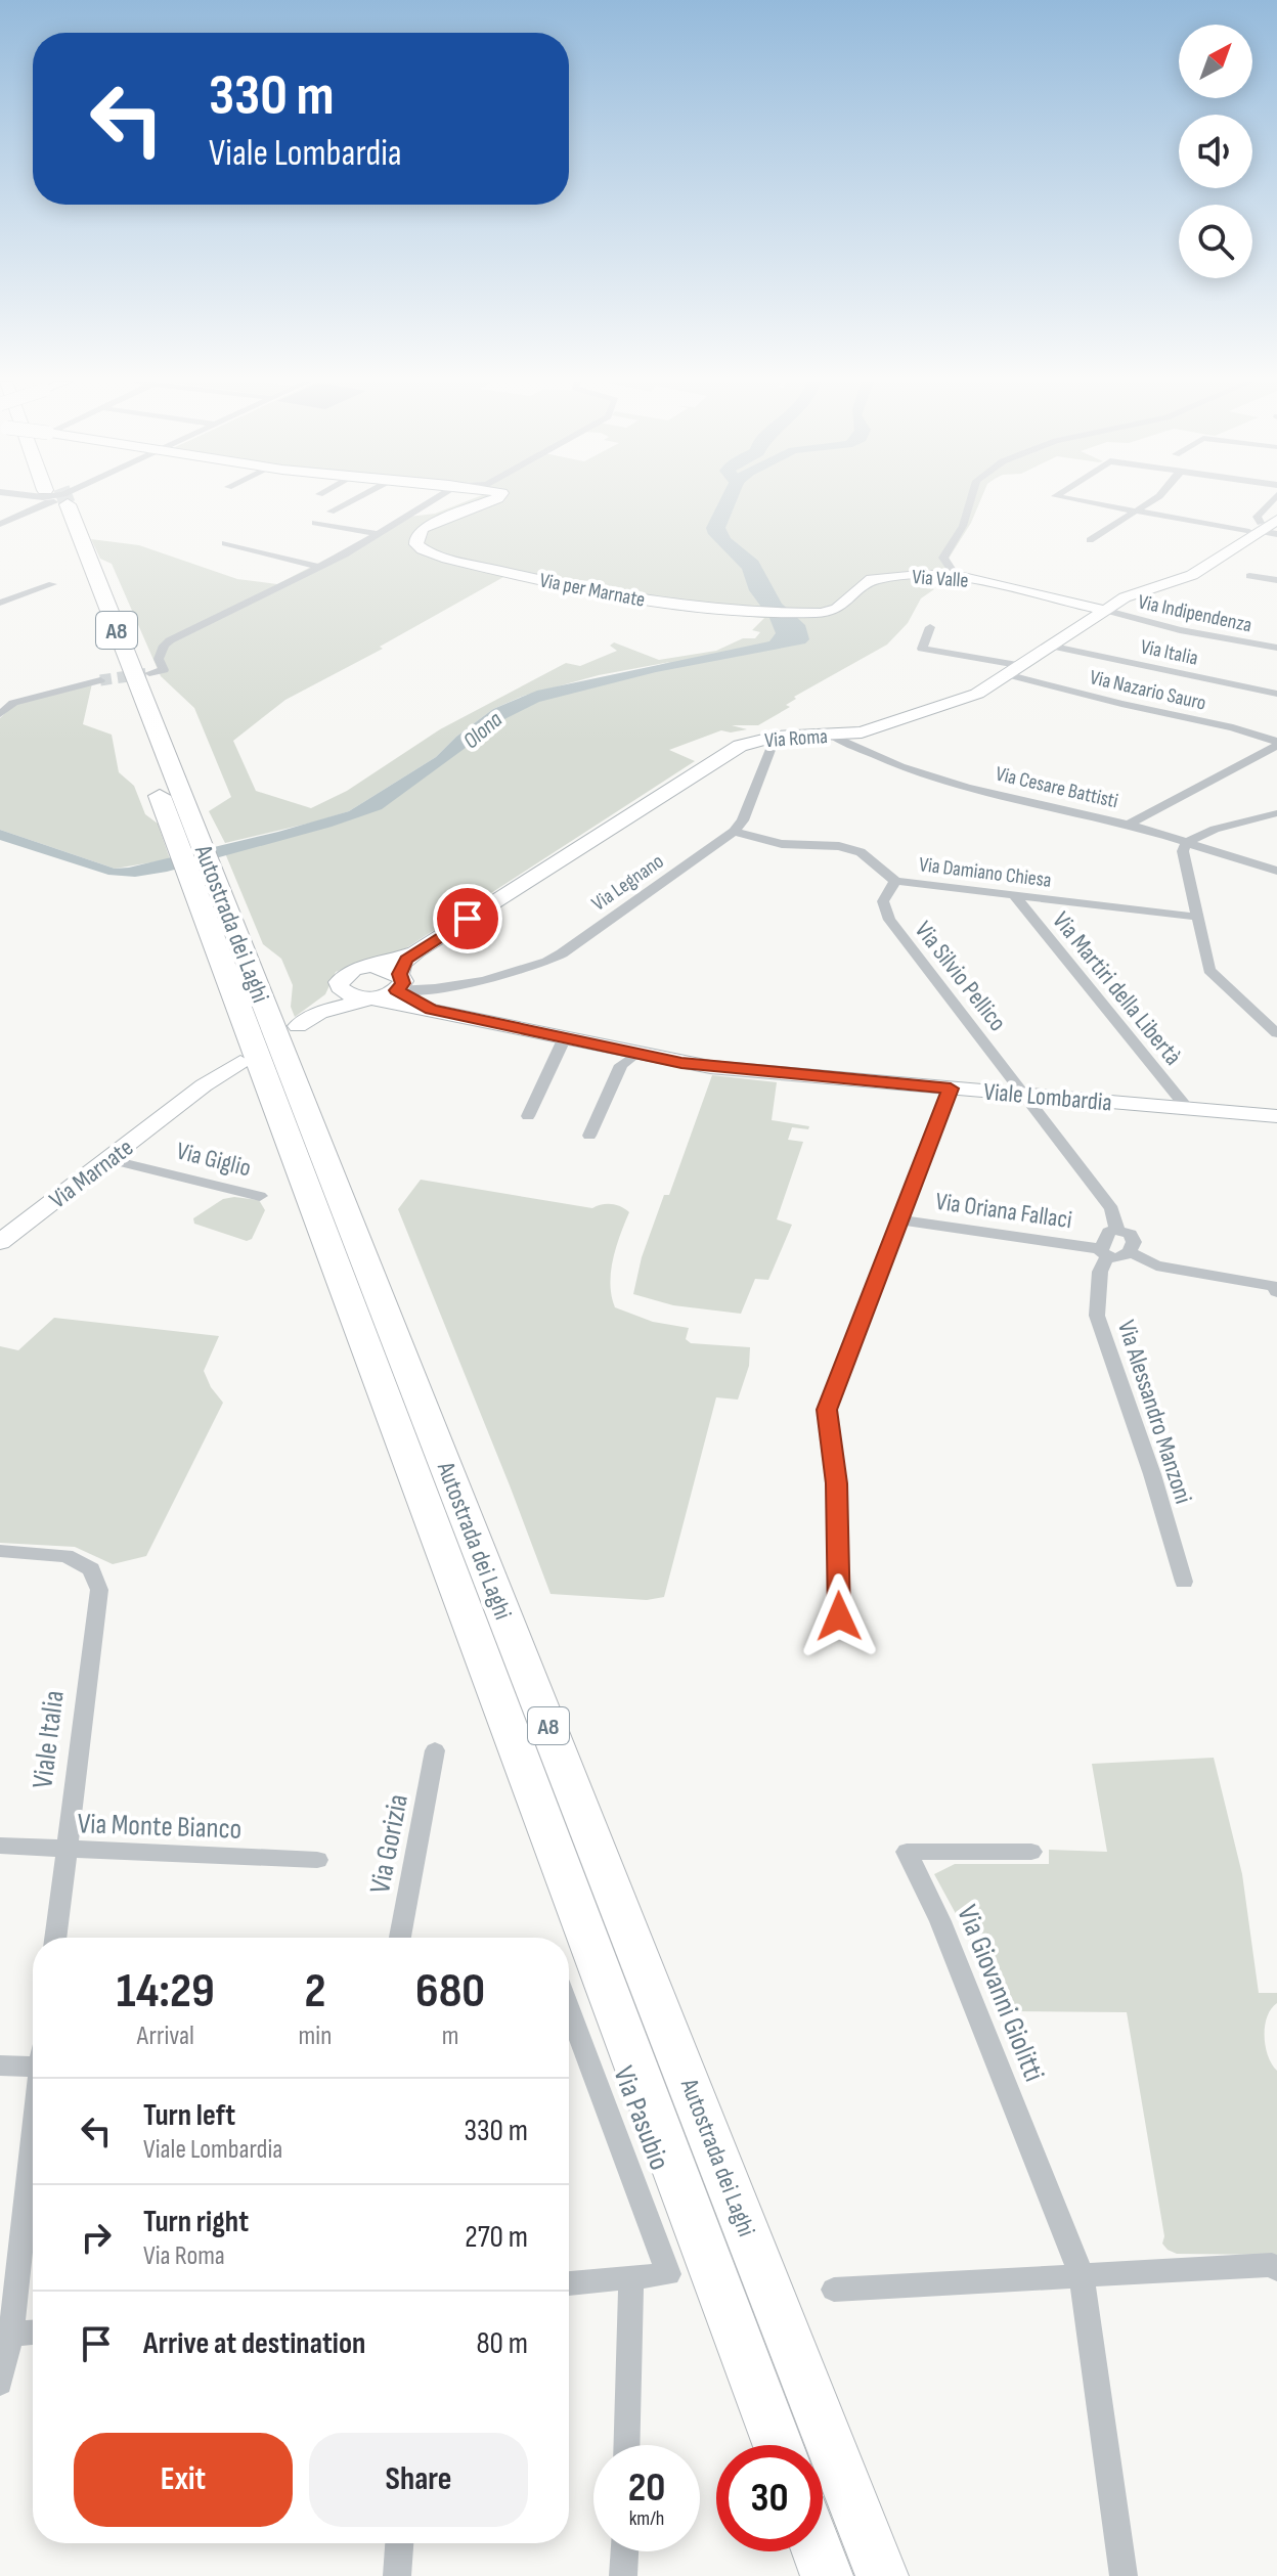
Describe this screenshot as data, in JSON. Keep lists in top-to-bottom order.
{
  "streets": {
    "highway": ["A8", "Autostrada dei Laghi"],
    "street": [
      "Via Valle",
      "Via per Marnate",
      "Via Indipendenza",
      "Via Italia",
      "Via Nazario Sauro",
      "Via Roma",
      "Via Cesare Battisti",
      "Via Damiano Chiesa",
      "Via Legnano",
      "Via Silvio Pellico",
      "Via Martiri della Libertà",
      "Viale Lombardia",
      "Via Giglio",
      "Via Marnate",
      "Via Oriana Fallaci",
      "Via Alessandro Manzoni",
      "Viale Italia",
      "Via Monte Bianco",
      "Via Gorizia",
      "Via Giovanni Giolitti",
      "Via Pasubio"
    ]
  },
  "crossings": [
    ["Via Valle", "Via per Marnate"],
    ["Via Valle", "Via Indipendenza"],
    ["Via Valle", "Via Roma"],
    ["Via Indipendenza", "Via Roma"],
    ["Via Italia", "Via Roma"],
    ["Via Nazario Sauro", "Via Roma"],
    ["Via Roma", "Via Cesare Battisti"],
    ["Via Roma", "Via Legnano"],
    ["Via Roma", "Viale Lombardia"],
    ["Via Damiano Chiesa", "Via Legnano"],
    ["Via Damiano Chiesa", "Via Silvio Pellico"],
    ["Via Damiano Chiesa", "Via Martiri della Libertà"],
    ["Via Legnano", "Viale Lombardia"],
    ["Via Silvio Pellico", "Viale Lombardia"],
    ["Via Martiri della Libertà", "Viale Lombardia"],
    ["Via Giglio", "Via Marnate"],
    ["Via Oriana Fallaci", "Via Alessandro Manzoni"],
    ["Viale Italia", "Via Monte Bianco"]
  ],
  "water": ["Olona"],
  "north": "top right",
  "page": {
    "turn": ["330 m", "Viale Lombardia"],
    "eta": [
      "14:29",
      "Arrival",
      "2",
      "min",
      "680",
      "m"
    ],
    "list": [
      {
        "name": "Turn left",
        "note": "Viale Lombardia",
        "value": "330 m"
      },
      {
        "name": "Turn right",
        "note": "Via Roma",
        "value": "270 m"
      },
      {
        "name": "Arrive at destination",
        "value": "80 m"
      }
    ],
    "buttons": ["Exit", "Share"],
    "speed": "20 km/h",
    "limit": "30"
  }
}
